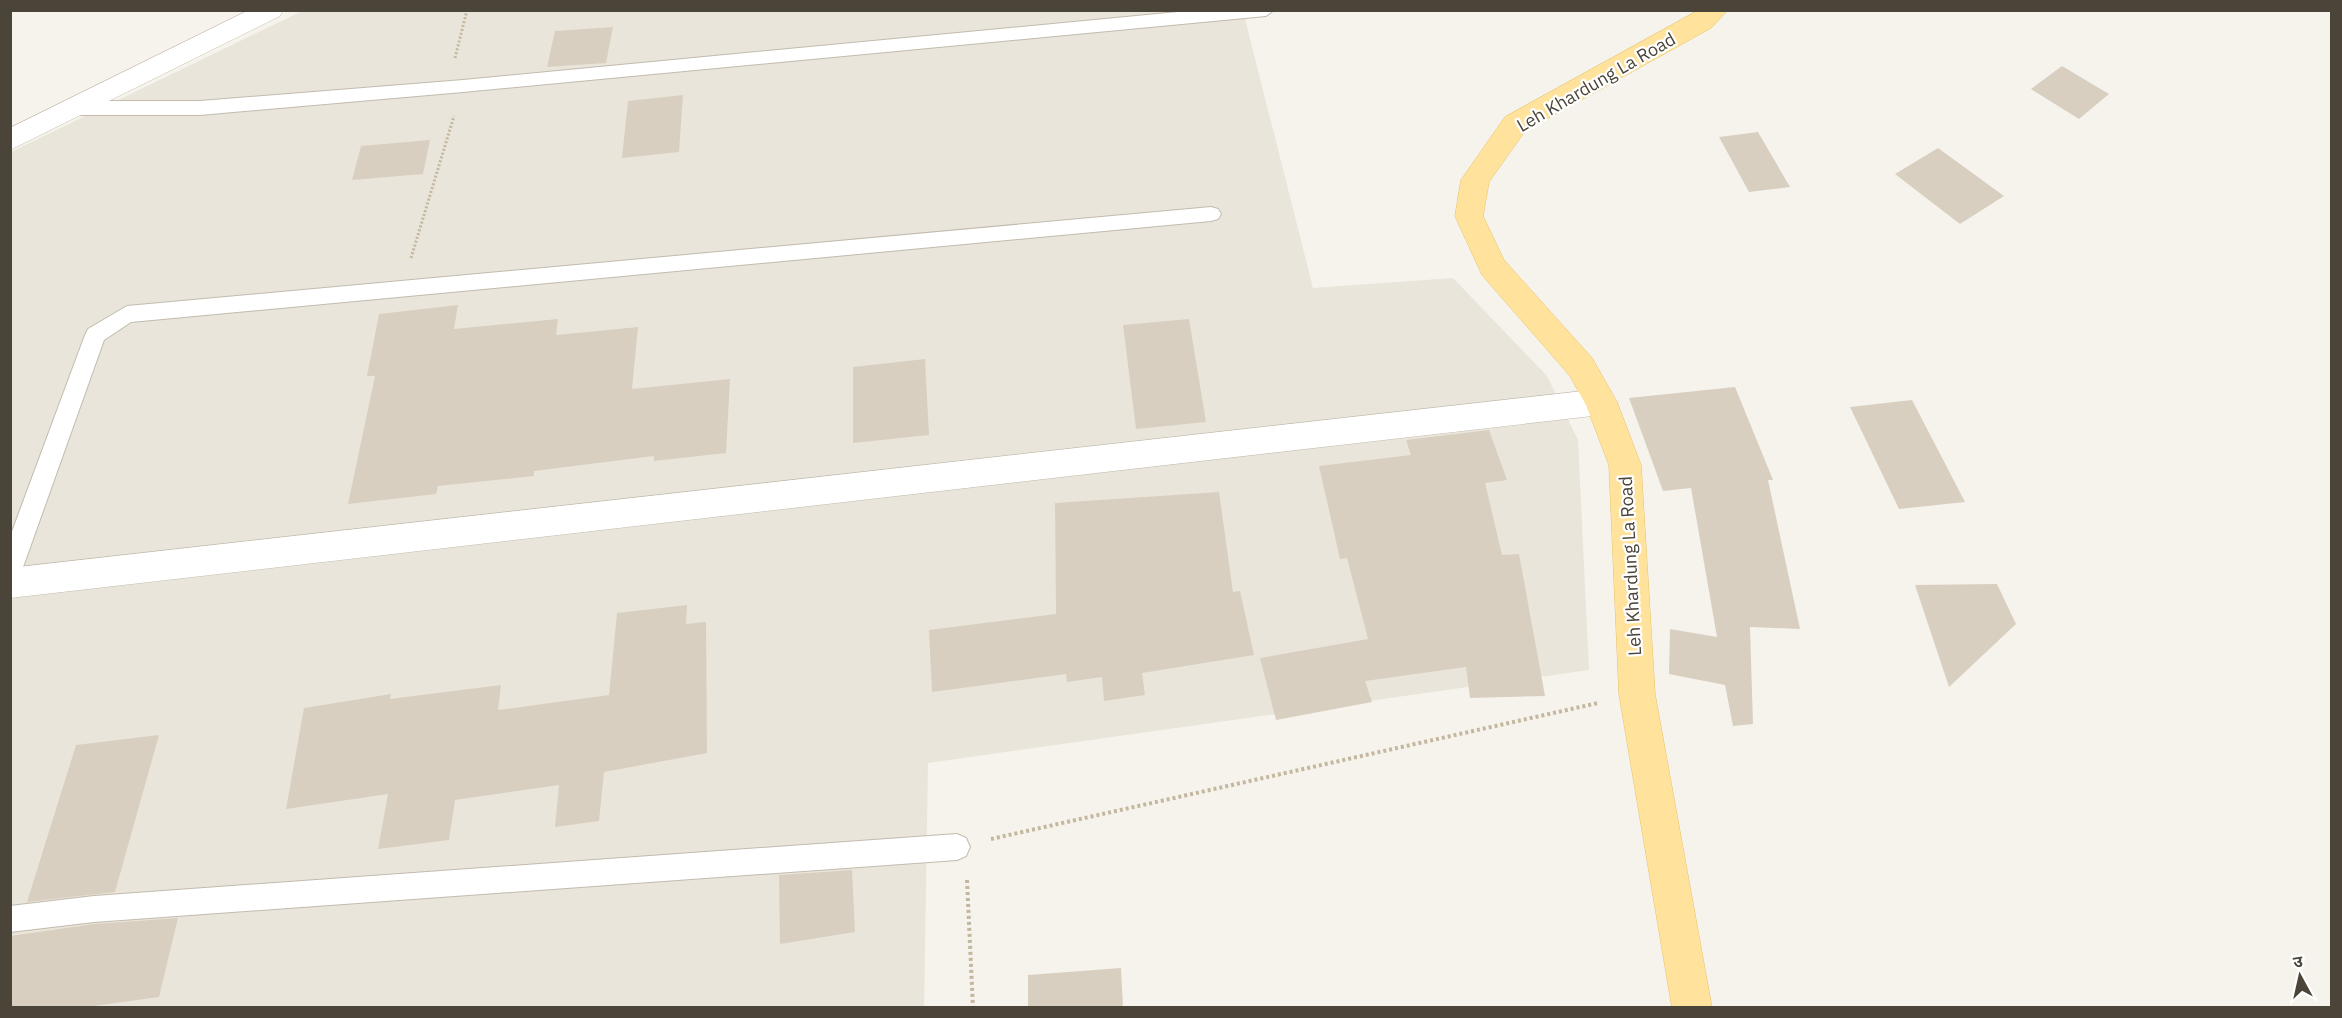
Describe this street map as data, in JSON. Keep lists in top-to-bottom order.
{
  "streets": {
    "main road": ["Leh Khardung La Road"]
  },
  "north": "top"
}
